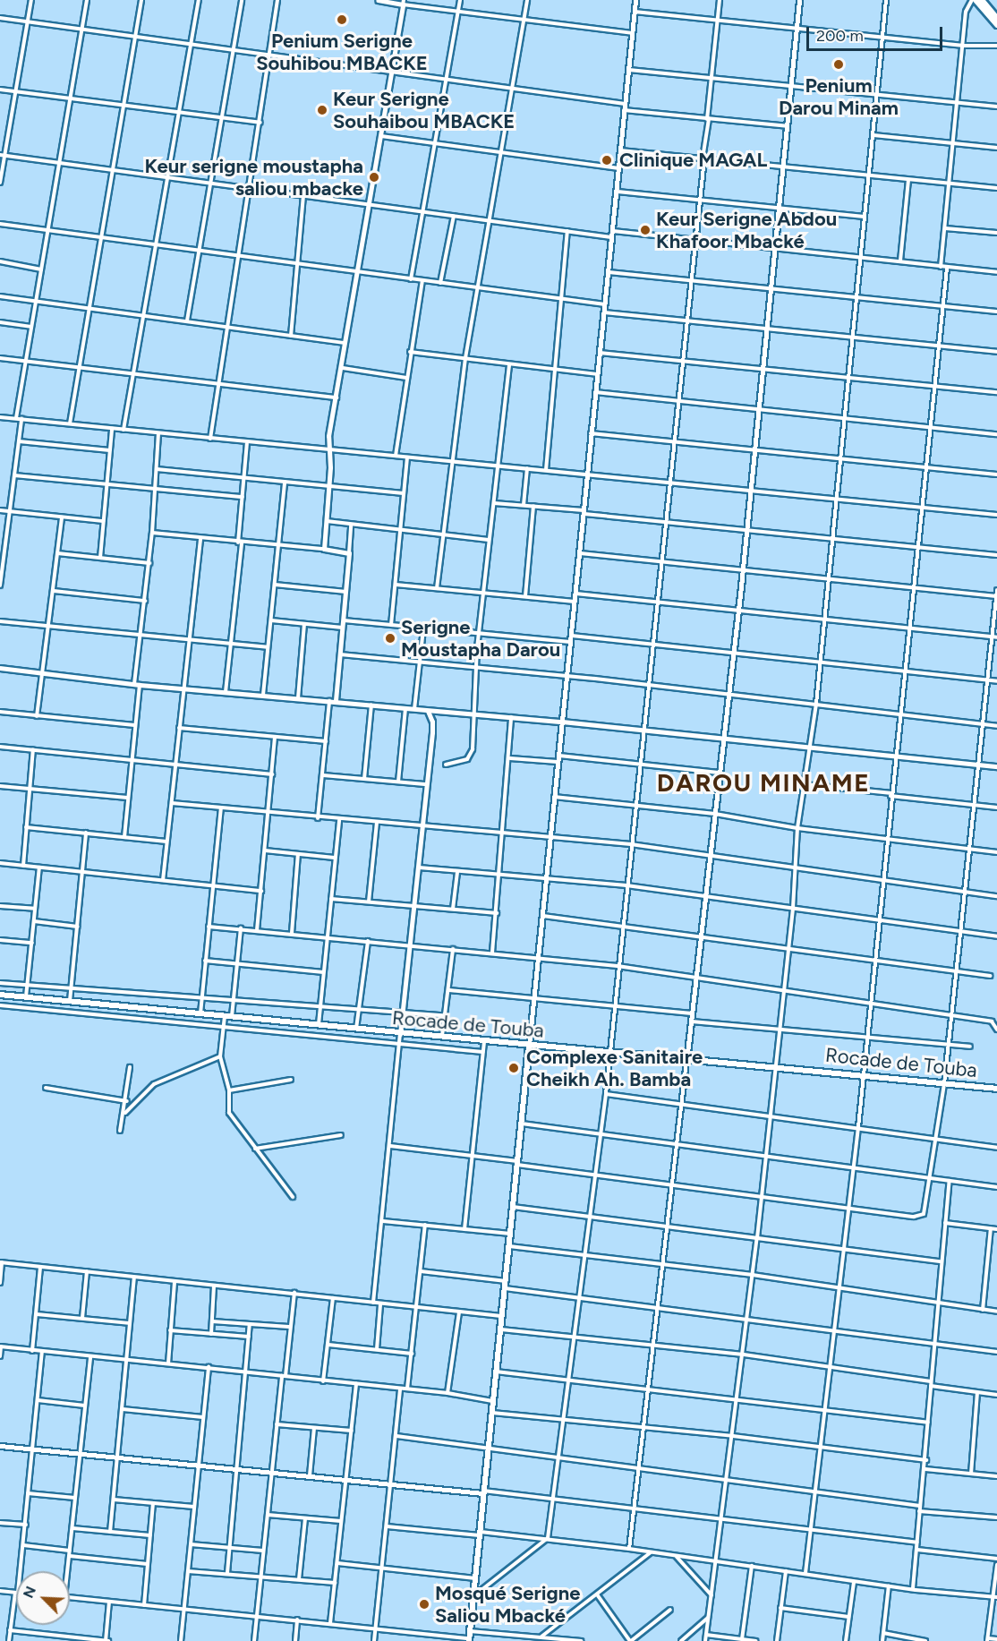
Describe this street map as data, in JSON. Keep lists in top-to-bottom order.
{
  "streets": {
    "main road": ["Rocade de Touba"]
  },
  "districts": ["DAROU MINAME"],
  "places": [
    "Penium Serigne Souhibou MBACKE",
    "Penium Darou Minam",
    "Keur Serigne Souhaibou MBACKE",
    "Clinique MAGAL",
    "Keur serigne moustapha saliou mbacke",
    "Keur Serigne Abdou Khafoor Mbacké",
    "Serigne Moustapha Darou",
    "Complexe Sanitaire Cheikh Ah. Bamba",
    "Mosqué Serigne Saliou Mbacké"
  ],
  "scale_bar": "200 m",
  "north": "top left"
}
